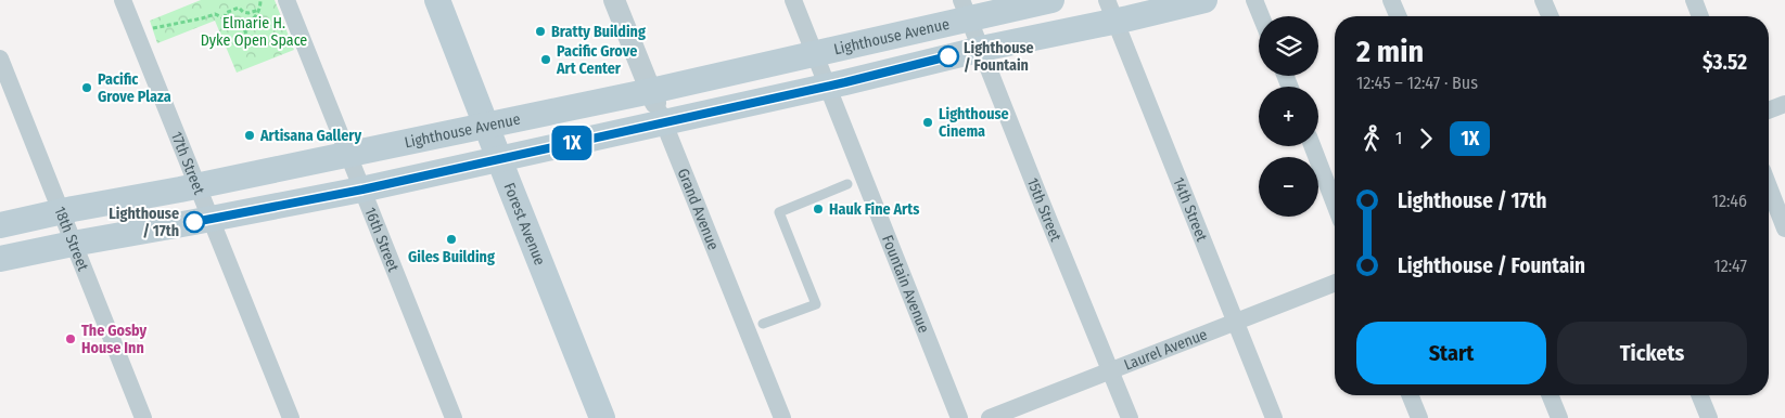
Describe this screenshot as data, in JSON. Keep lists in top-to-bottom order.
{
  "streets": {
    "main road": ["Lighthouse Avenue", "Forest Avenue"],
    "street": [
      "17th Street",
      "Grand Avenue",
      "15th Street",
      "14th Street",
      "18th Street",
      "16th Street",
      "Fountain Avenue",
      "Laurel Avenue"
    ]
  },
  "crossings": [
    ["Lighthouse Avenue", "17th Street"],
    ["Lighthouse Avenue", "Grand Avenue"],
    ["Lighthouse Avenue", "15th Street"],
    ["Lighthouse Avenue", "14th Street"],
    ["Lighthouse Avenue", "Forest Avenue"],
    ["Lighthouse Avenue", "18th Street"],
    ["Lighthouse Avenue", "16th Street"],
    ["Lighthouse Avenue", "Fountain Avenue"],
    ["15th Street", "Laurel Avenue"],
    ["14th Street", "Laurel Avenue"]
  ],
  "parks": ["Elmarie H. Dyke Open Space"],
  "places": [
    "Bratty Building",
    "Lighthouse / Fountain",
    "Pacific Grove Art Center",
    "Pacific Grove Plaza",
    "Lighthouse Cinema",
    "Artisana Gallery",
    "Hauk Fine Arts",
    "Lighthouse / 17th",
    "Giles Building",
    "The Gosby House Inn"
  ],
  "lines": ["bus line 1X"],
  "page": {
    "on_map": "1X",
    "map_buttons": ["+", "−"],
    "heading": ["2 min", "12:45 – 12:47 · Bus", "$3.52"],
    "legs": ["1", "1X"],
    "list": [
      {
        "name": "Lighthouse / 17th",
        "value": "12:46"
      },
      {
        "name": "Lighthouse / Fountain",
        "value": "12:47"
      }
    ],
    "buttons": ["Start", "Tickets"]
  }
}
